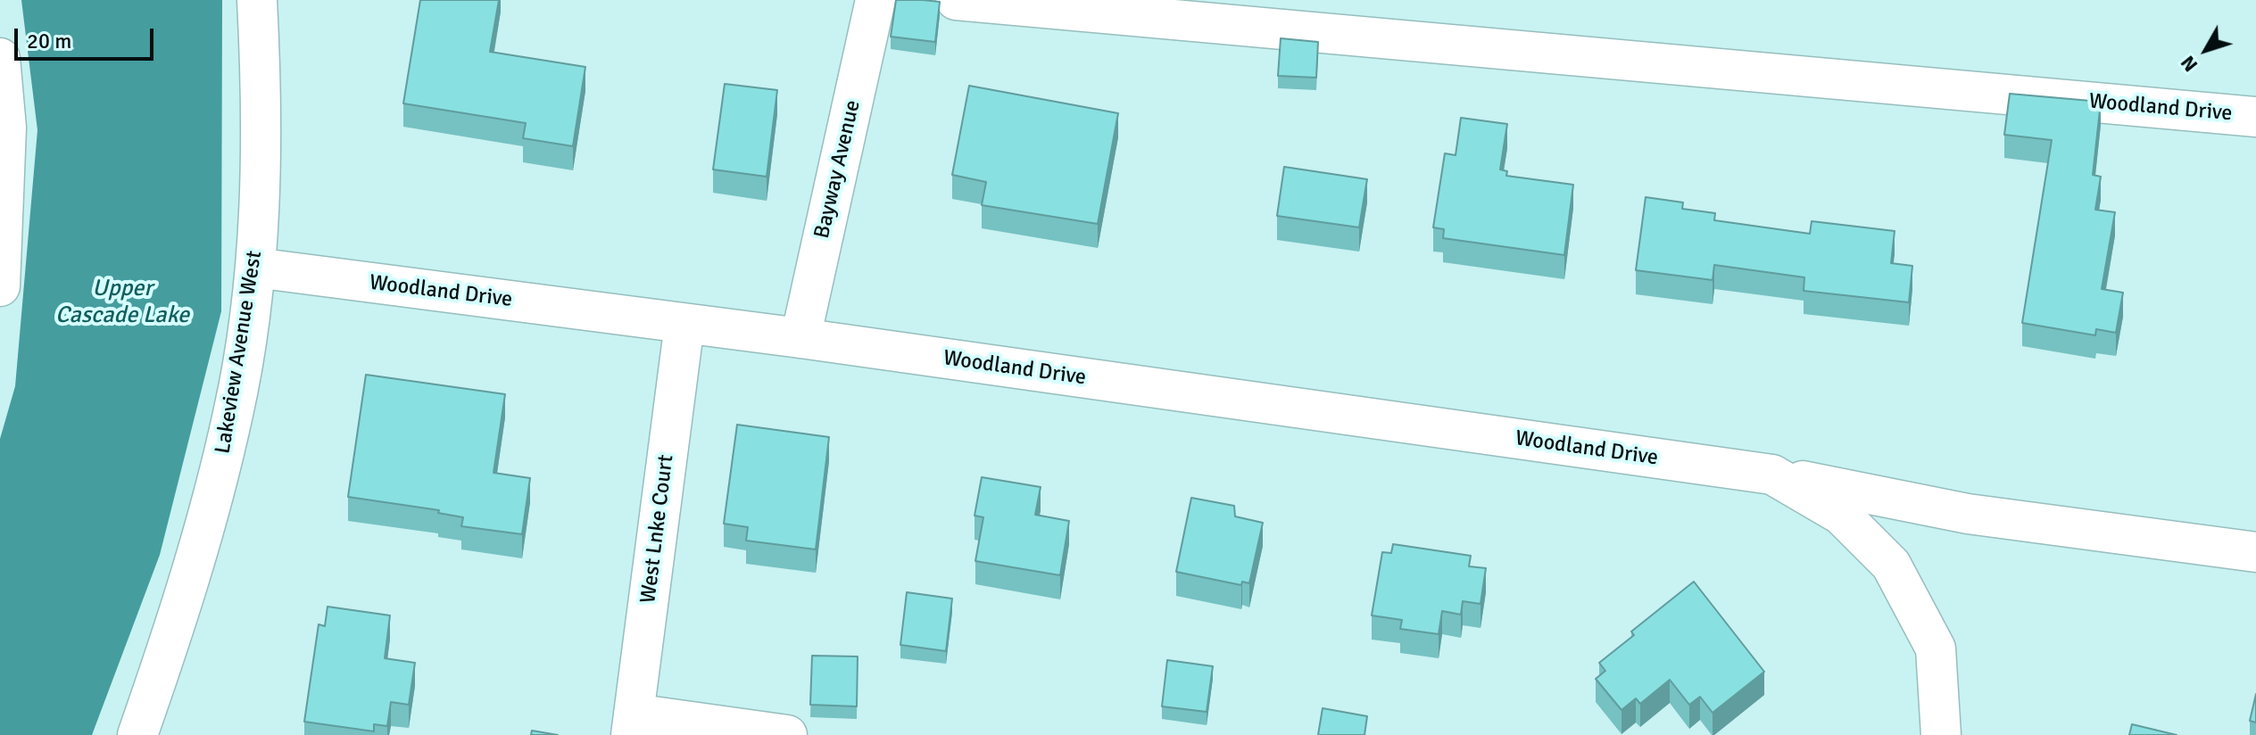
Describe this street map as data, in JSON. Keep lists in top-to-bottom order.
{
  "streets": {
    "street": [
      "Woodland Drive",
      "Bayway Avenue",
      "Lakeview Avenue West",
      "West Lnke Court"
    ]
  },
  "crossings": [
    ["Woodland Drive", "Bayway Avenue"],
    ["Woodland Drive", "Lakeview Avenue West"],
    ["Woodland Drive", "West Lnke Court"]
  ],
  "water": ["Upper Cascade Lake"],
  "scale_bar": "20 m",
  "north": "bottom left"
}
